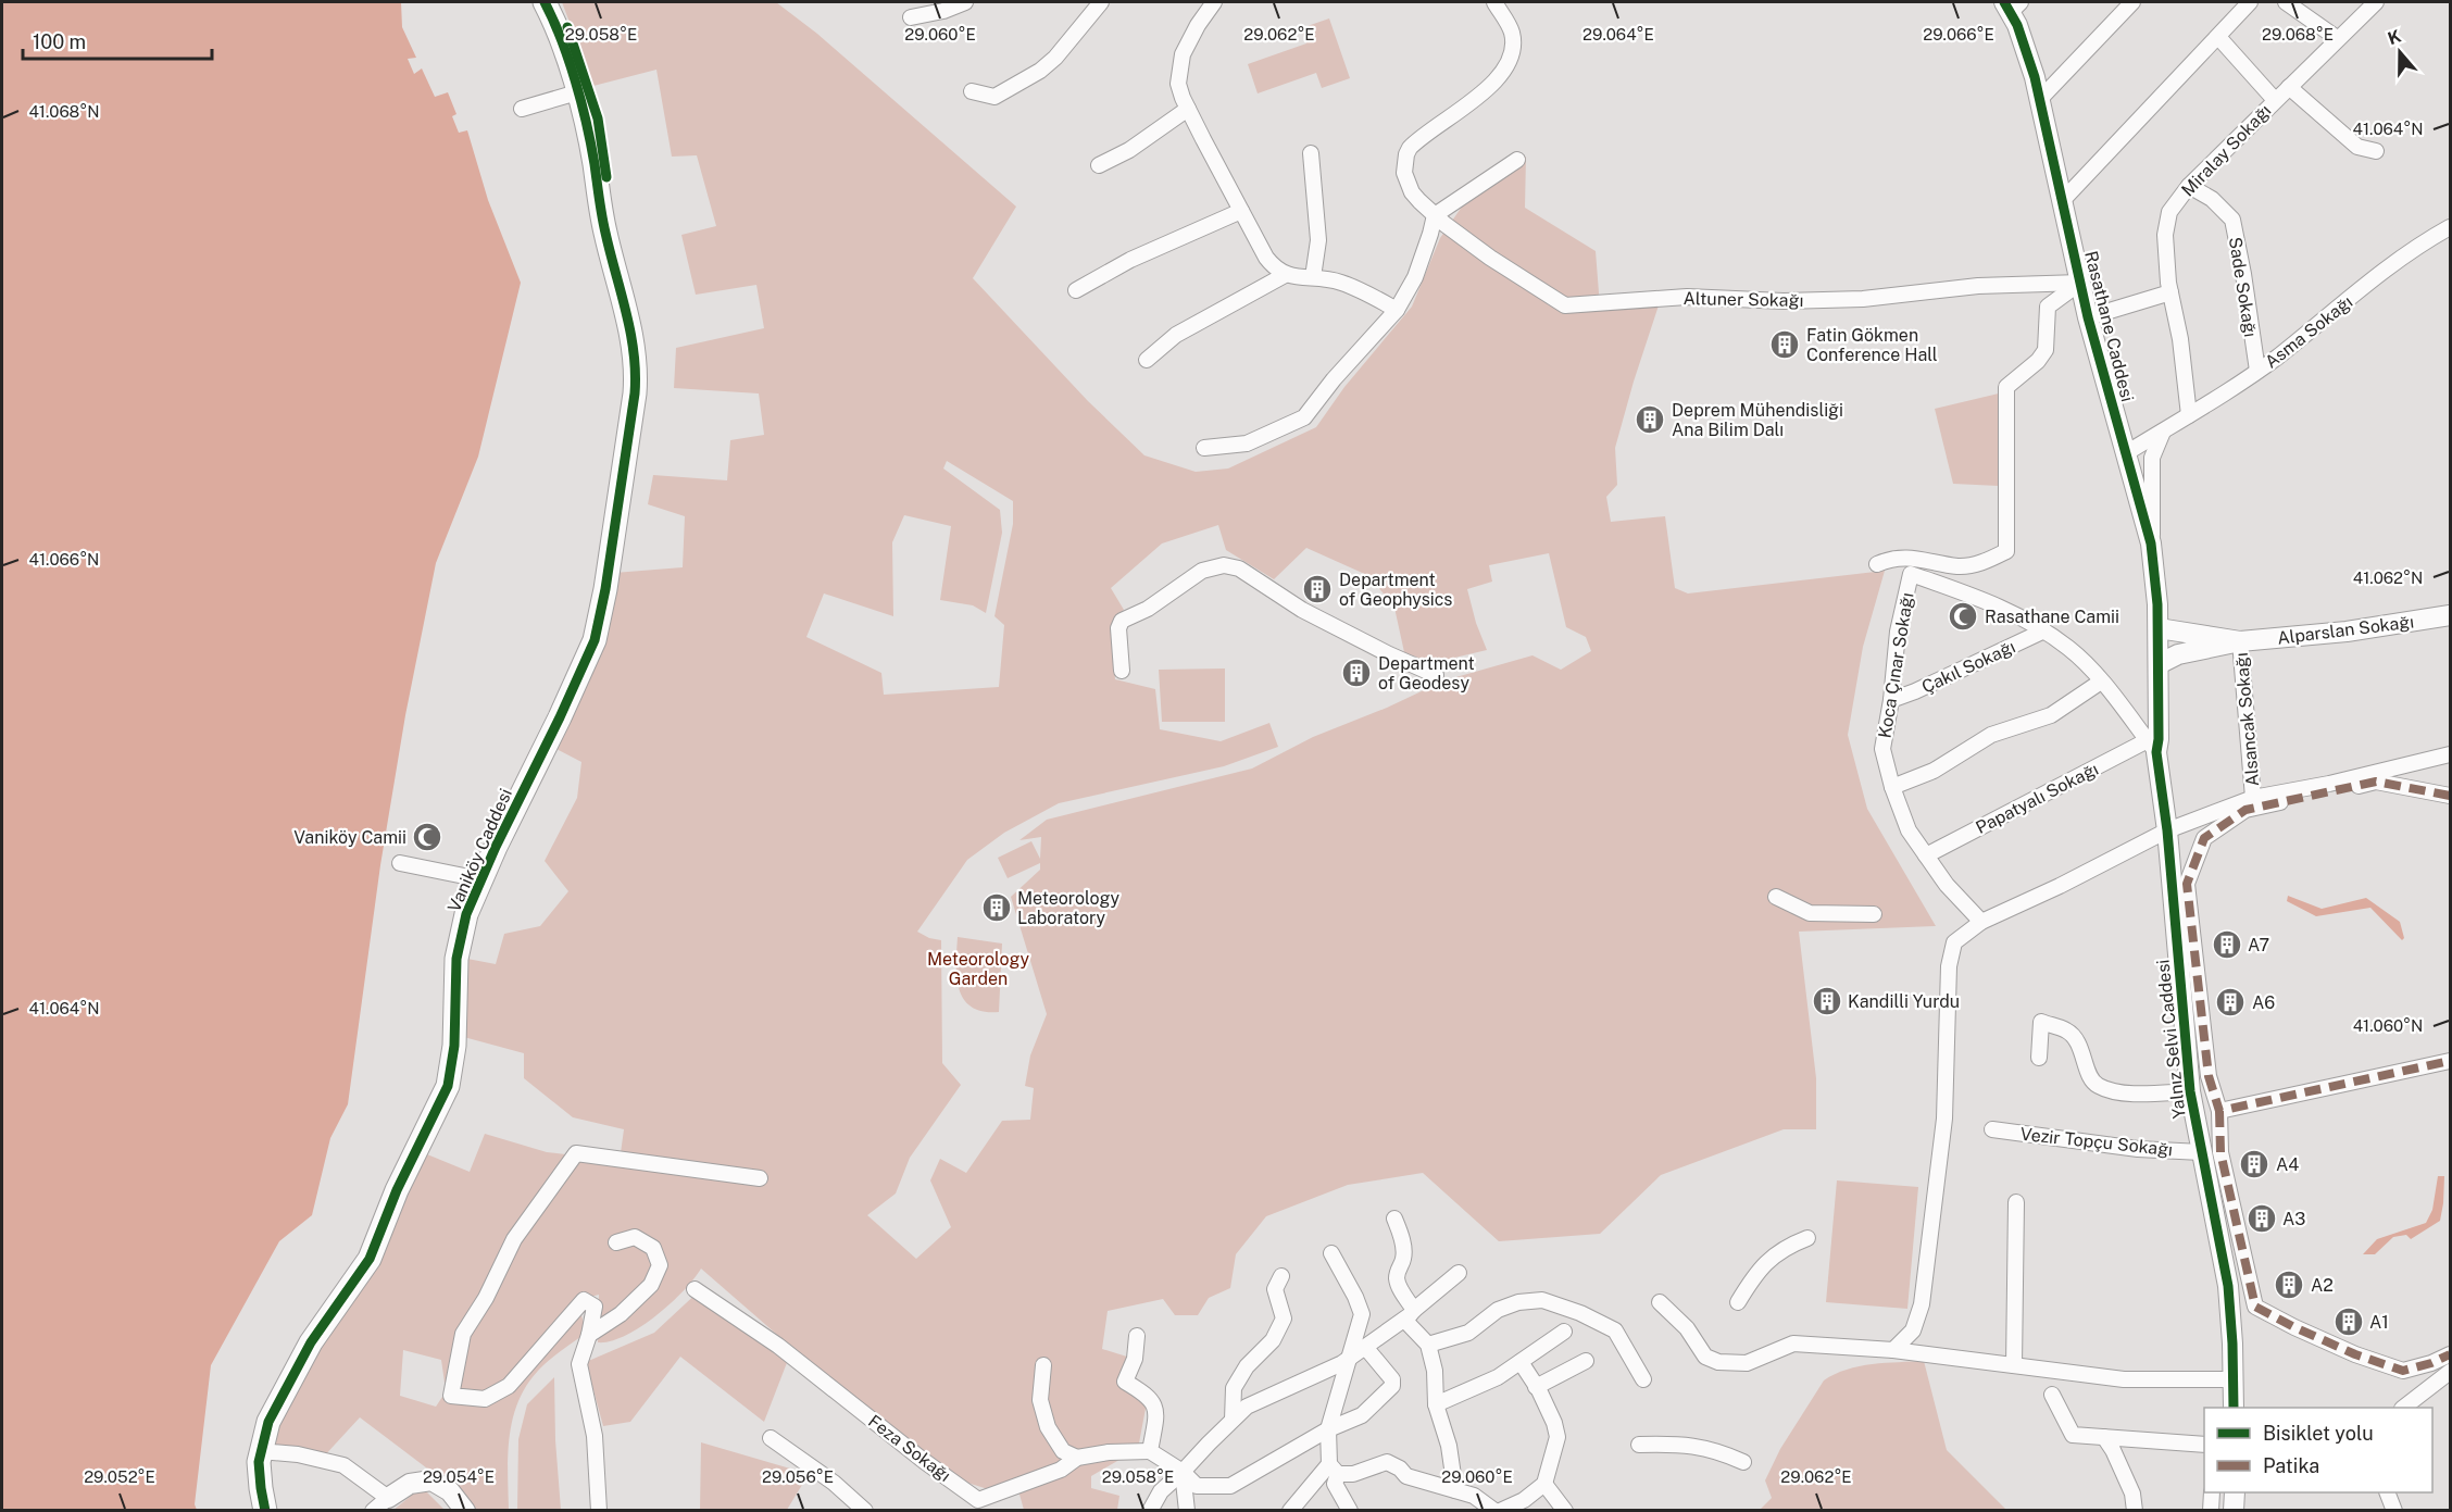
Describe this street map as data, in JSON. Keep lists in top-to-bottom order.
{
  "streets": {
    "main road": ["Vaniköy Caddesi"],
    "street": [
      "Miralay Sokağı",
      "Sade Sokağı",
      "Altuner Sokağı",
      "Rasathane Caddesi",
      "Asma Sokağı",
      "Alparslan Sokağı",
      "Koca Çınar Sokağı",
      "Çakıl Sokağı",
      "Alsancak Sokağı",
      "Papatyalı Sokağı",
      "Yalnız Selvi Caddesi",
      "Vezir Topçu Sokağı",
      "Feza Sokağı"
    ]
  },
  "crossings": [
    ["Miralay Sokağı", "Sade Sokağı"],
    ["Miralay Sokağı", "Asma Sokağı"],
    ["Sade Sokağı", "Asma Sokağı"],
    ["Altuner Sokağı", "Rasathane Caddesi"],
    ["Rasathane Caddesi", "Asma Sokağı"],
    ["Rasathane Caddesi", "Alparslan Sokağı"],
    ["Rasathane Caddesi", "Yalnız Selvi Caddesi"],
    ["Alparslan Sokağı", "Alsancak Sokağı"],
    ["Alparslan Sokağı", "Yalnız Selvi Caddesi"],
    ["Koca Çınar Sokağı", "Çakıl Sokağı"],
    ["Koca Çınar Sokağı", "Papatyalı Sokağı"],
    ["Papatyalı Sokağı", "Yalnız Selvi Caddesi"],
    ["Yalnız Selvi Caddesi", "Vezir Topçu Sokağı"]
  ],
  "parks": ["Meteorology Garden"],
  "places": {
    "building": [
      "Fatin Gökmen Conference Hall",
      "Deprem Mühendisliği Ana Bilim Dalı",
      "Department of Geophysics",
      "Department of Geodesy",
      "Meteorology Laboratory",
      "A7",
      "Kandilli Yurdu",
      "A6",
      "A4",
      "A3",
      "A2",
      "A1"
    ],
    "mosque": ["Rasathane Camii", "Vaniköy Camii"]
  },
  "legend": ["Bisiklet yolu", "Patika"],
  "scale_bar": "100 m",
  "north": "top",
  "coordinates": [
    "29.068°E",
    "29.058°E",
    "29.060°E",
    "29.062°E",
    "29.064°E",
    "29.066°E",
    "41.068°N",
    "41.064°N",
    "41.066°N",
    "41.062°N",
    "41.060°N",
    "29.052°E",
    "29.054°E",
    "29.056°E"
  ]
}
